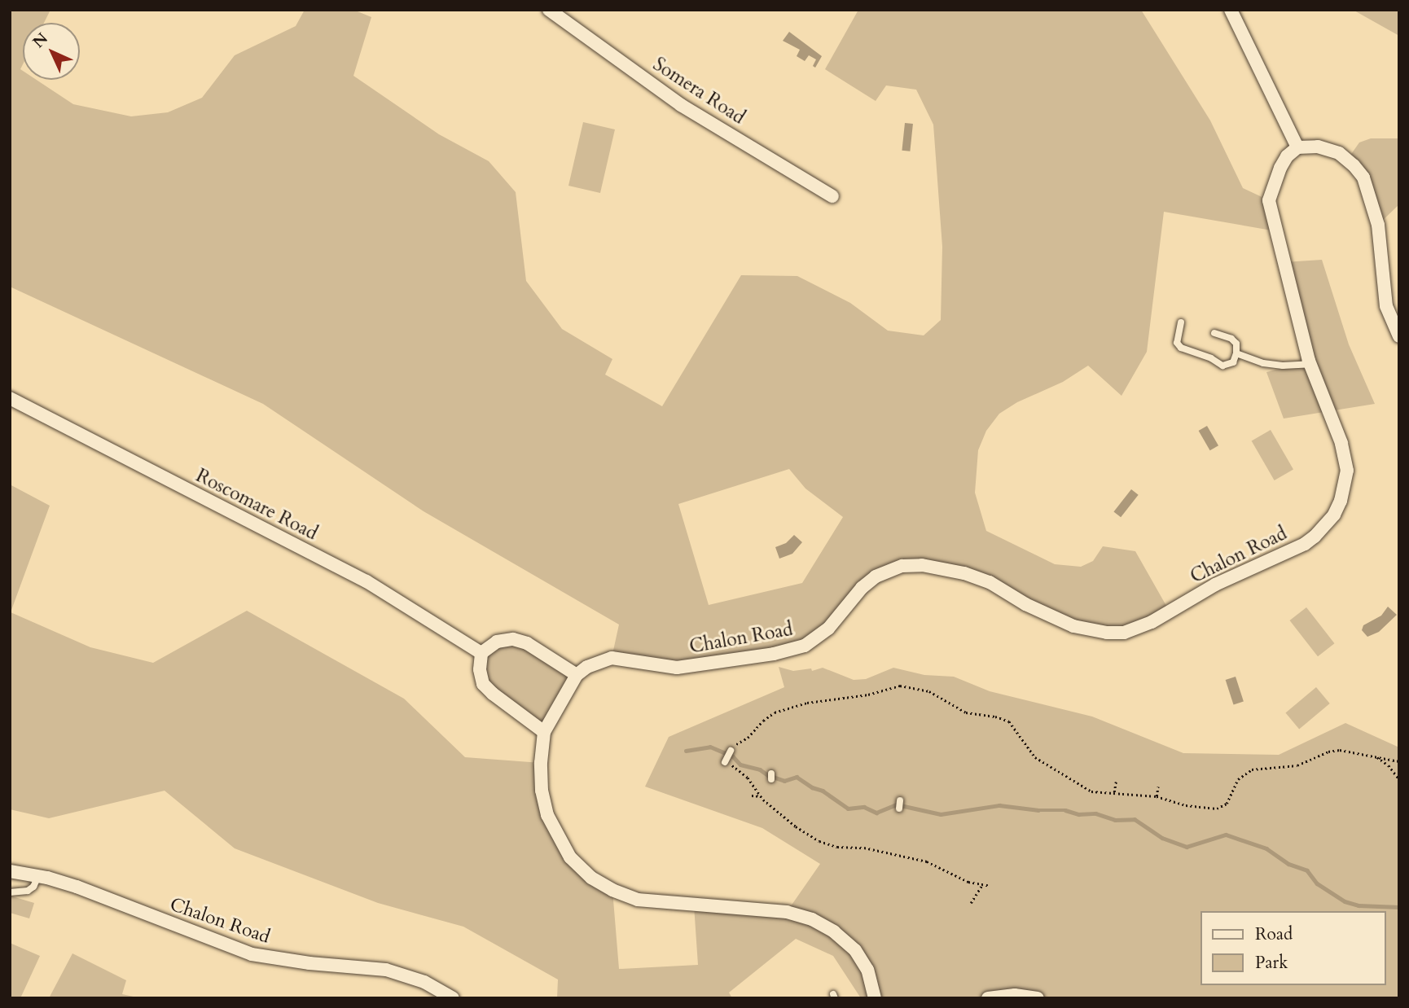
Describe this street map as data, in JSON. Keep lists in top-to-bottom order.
{
  "streets": {
    "street": ["Somera Road", "Roscomare Road", "Chalon Road"]
  },
  "legend": ["Road", "Park"],
  "north": "top left"
}
